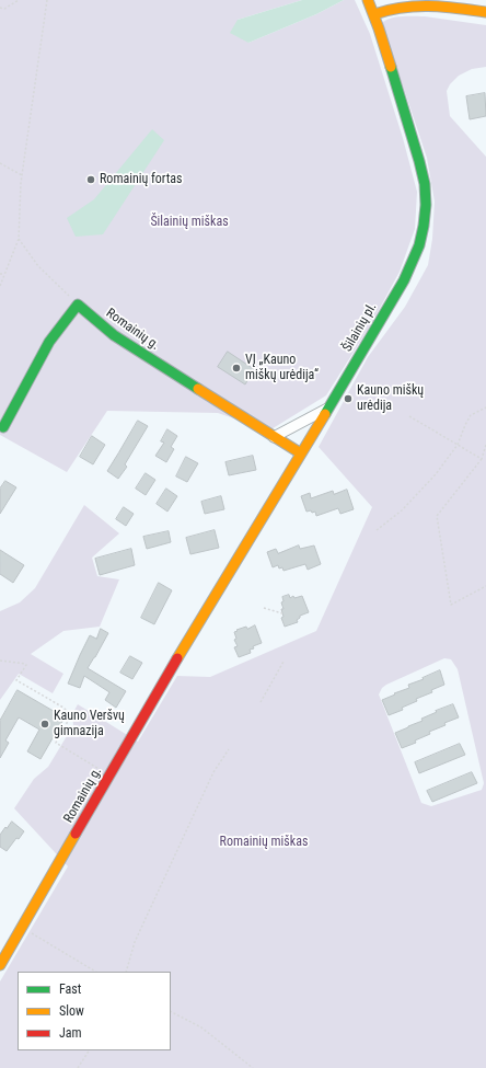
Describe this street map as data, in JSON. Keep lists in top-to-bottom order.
{
  "streets": {
    "main road": ["Šilainių pl.", "Romainių g."]
  },
  "crossings": [
    ["Šilainių pl.", "Romainių g."]
  ],
  "parks": ["Šilainių miškas", "Romainių miškas"],
  "places": [
    "Romainių fortas",
    "VĮ „Kauno miškų urėdija“",
    "Kauno miškų urėdija",
    "Kauno Veršvų gimnazija"
  ],
  "legend": ["Fast", "Slow", "Jam"]
}
